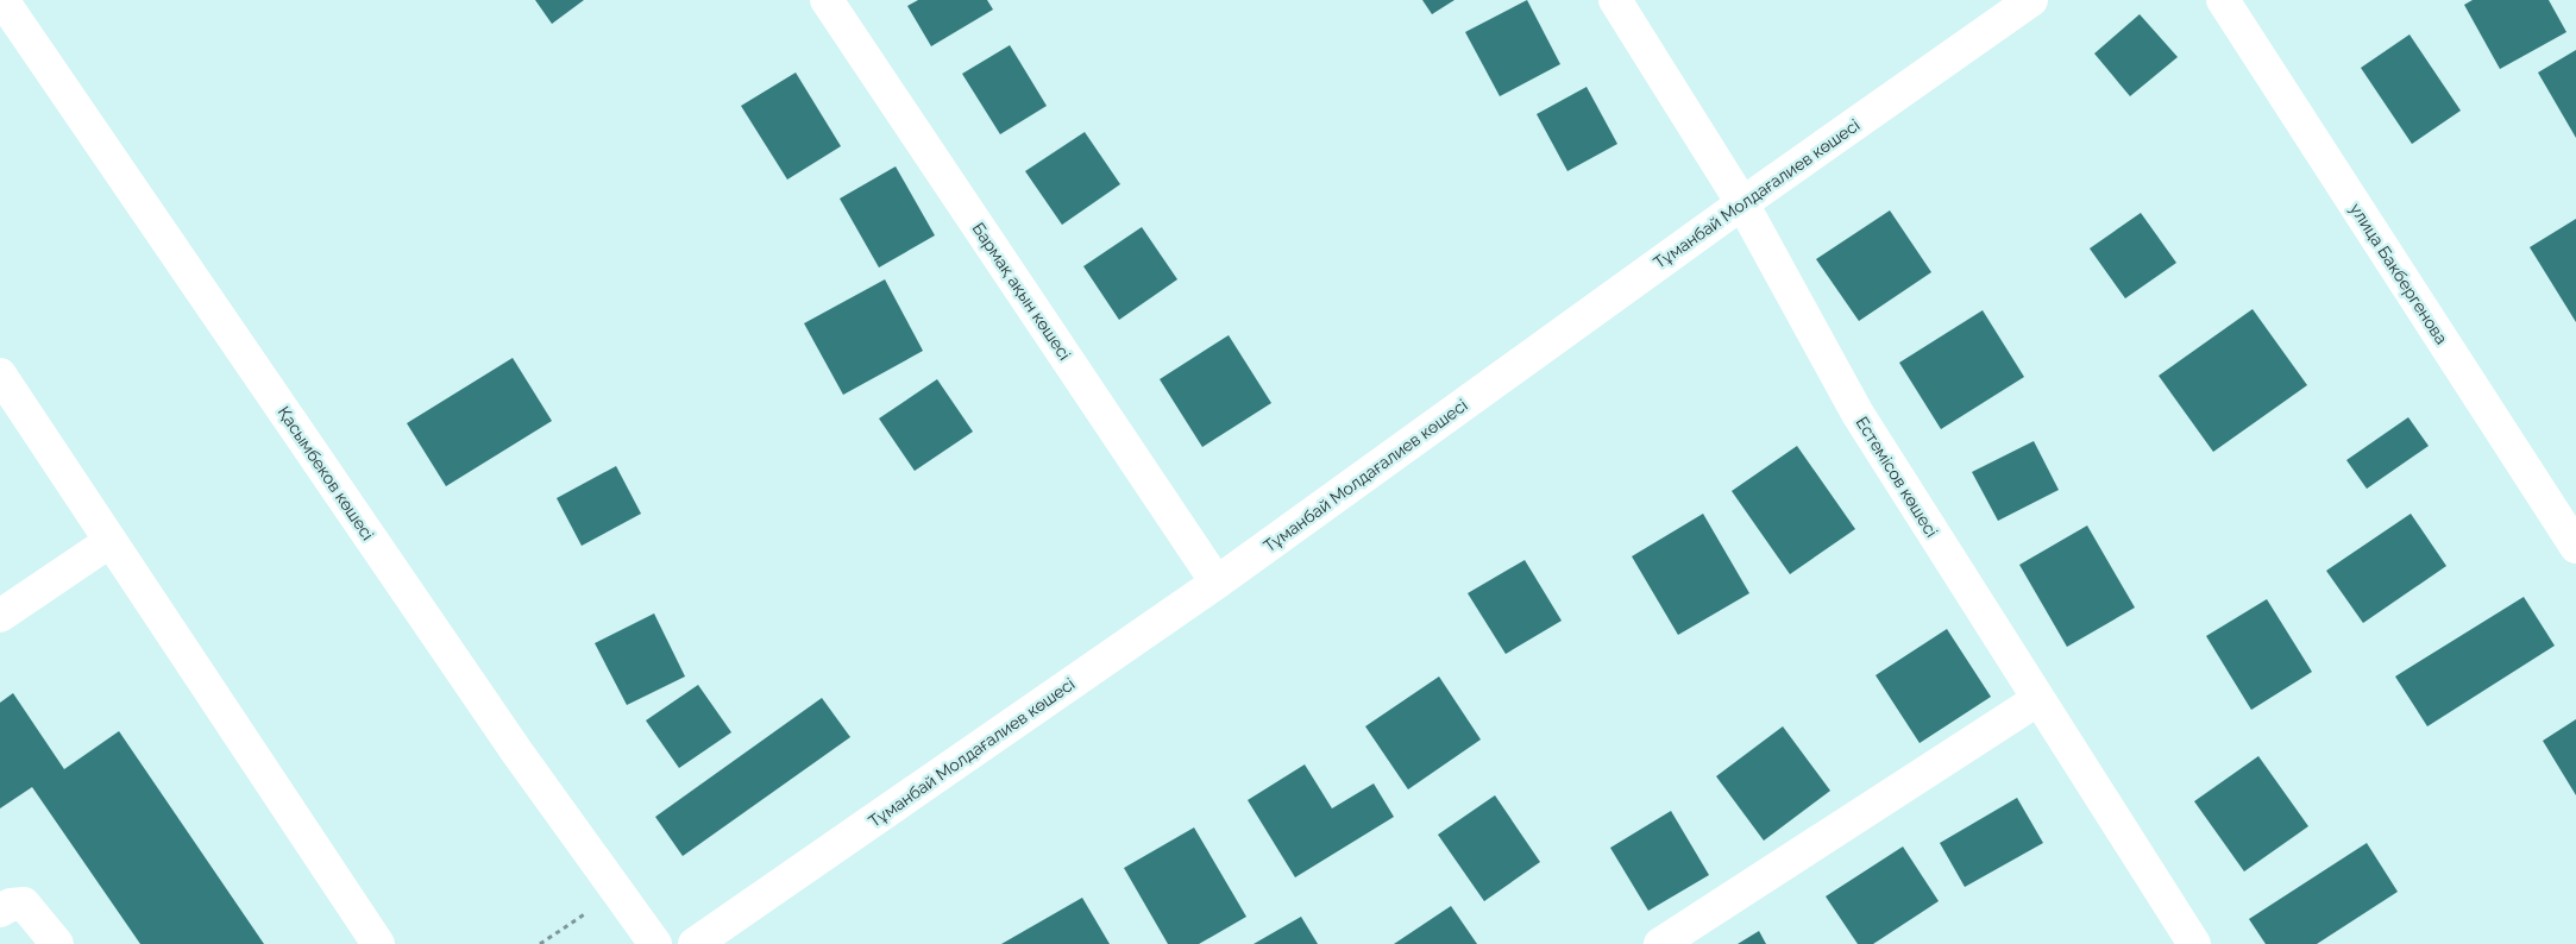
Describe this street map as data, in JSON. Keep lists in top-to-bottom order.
{
  "streets": {
    "street": [
      "Тұманбай Молдағалиев көшесі",
      "улица Бакбергенова",
      "Бармақ ақын көшесі",
      "Қасымбеков көшесі",
      "Естемісов көшесі"
    ]
  },
  "crossings": [
    ["Тұманбай Молдағалиев көшесі", "Бармақ ақын көшесі"],
    ["Тұманбай Молдағалиев көшесі", "Естемісов көшесі"]
  ]
}
